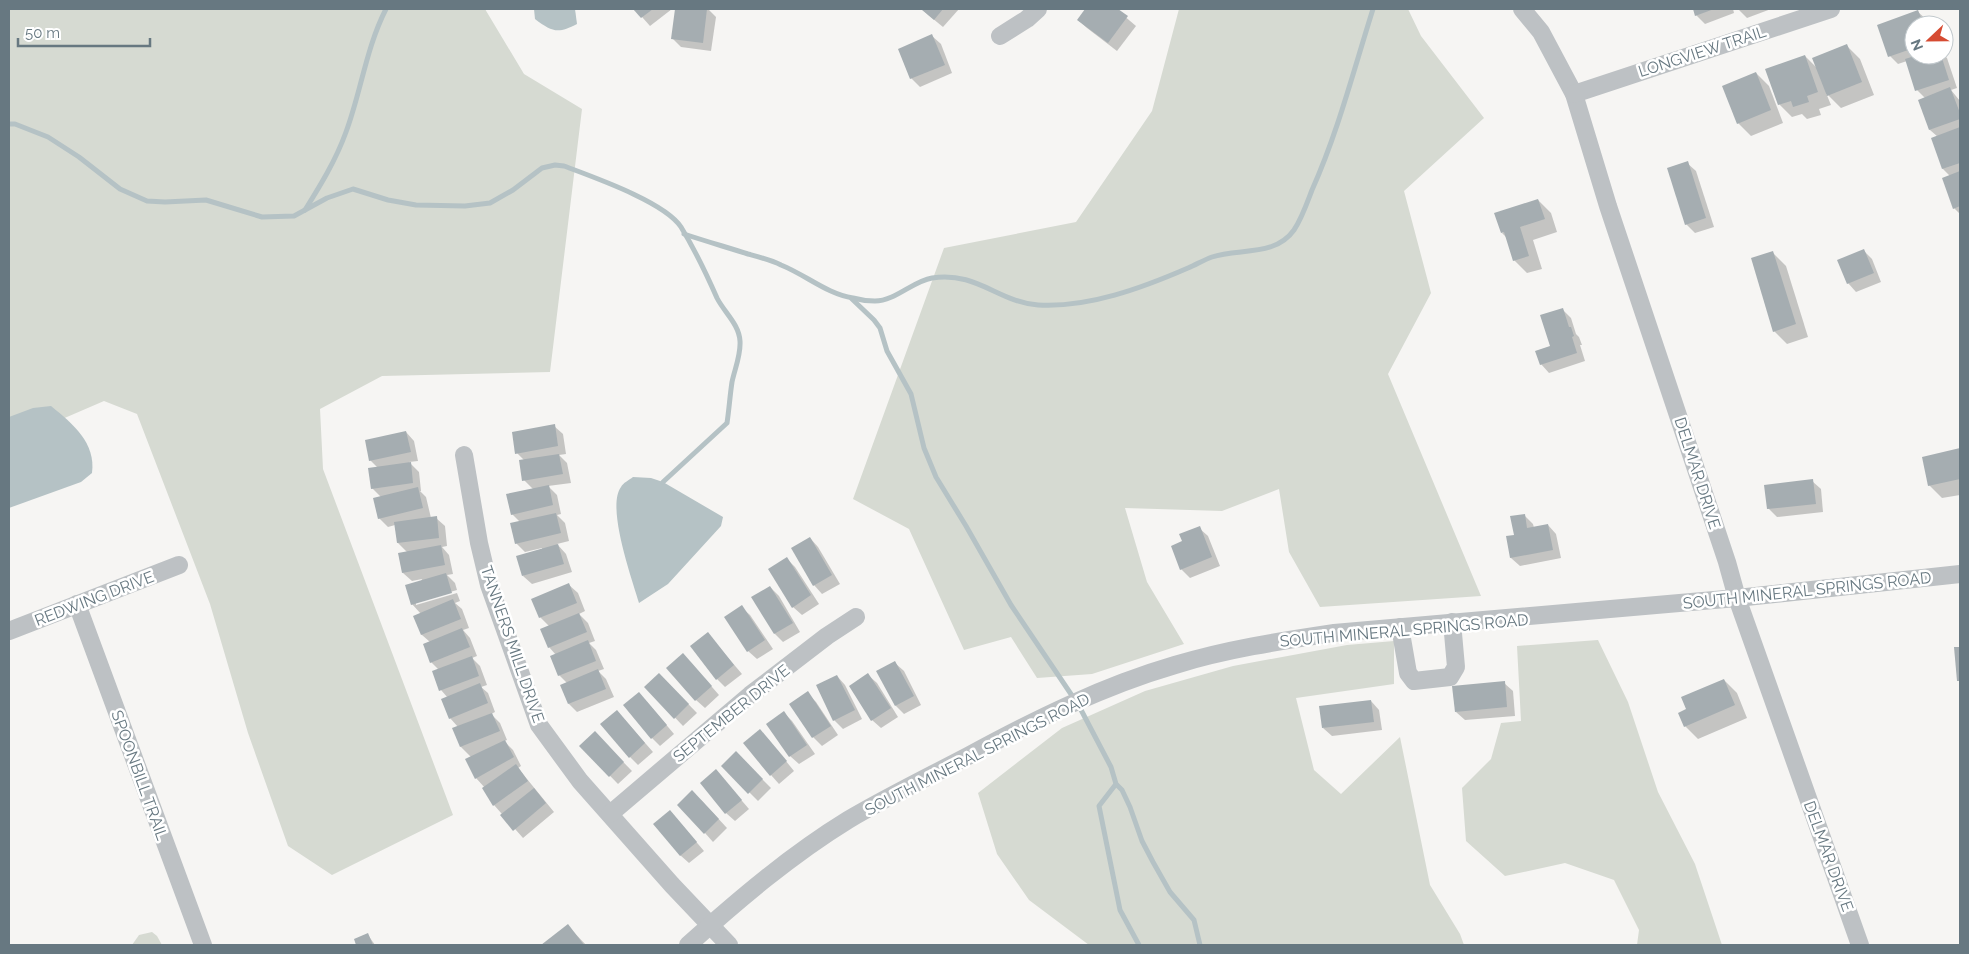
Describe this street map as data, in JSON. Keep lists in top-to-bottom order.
{
  "streets": {
    "street": [
      "LONGVIEW TRAIL",
      "DELMAR DRIVE",
      "SOUTH MINERAL SPRINGS ROAD",
      "REDWING DRIVE",
      "TANNERS MILL DRIVE",
      "SEPTEMBER DRIVE",
      "SPOONBILL TRAIL"
    ]
  },
  "crossings": [
    ["LONGVIEW TRAIL", "DELMAR DRIVE"],
    ["DELMAR DRIVE", "SOUTH MINERAL SPRINGS ROAD"],
    ["SOUTH MINERAL SPRINGS ROAD", "TANNERS MILL DRIVE"],
    ["REDWING DRIVE", "SPOONBILL TRAIL"],
    ["TANNERS MILL DRIVE", "SEPTEMBER DRIVE"]
  ],
  "scale_bar": "50 m",
  "north": "left"
}
